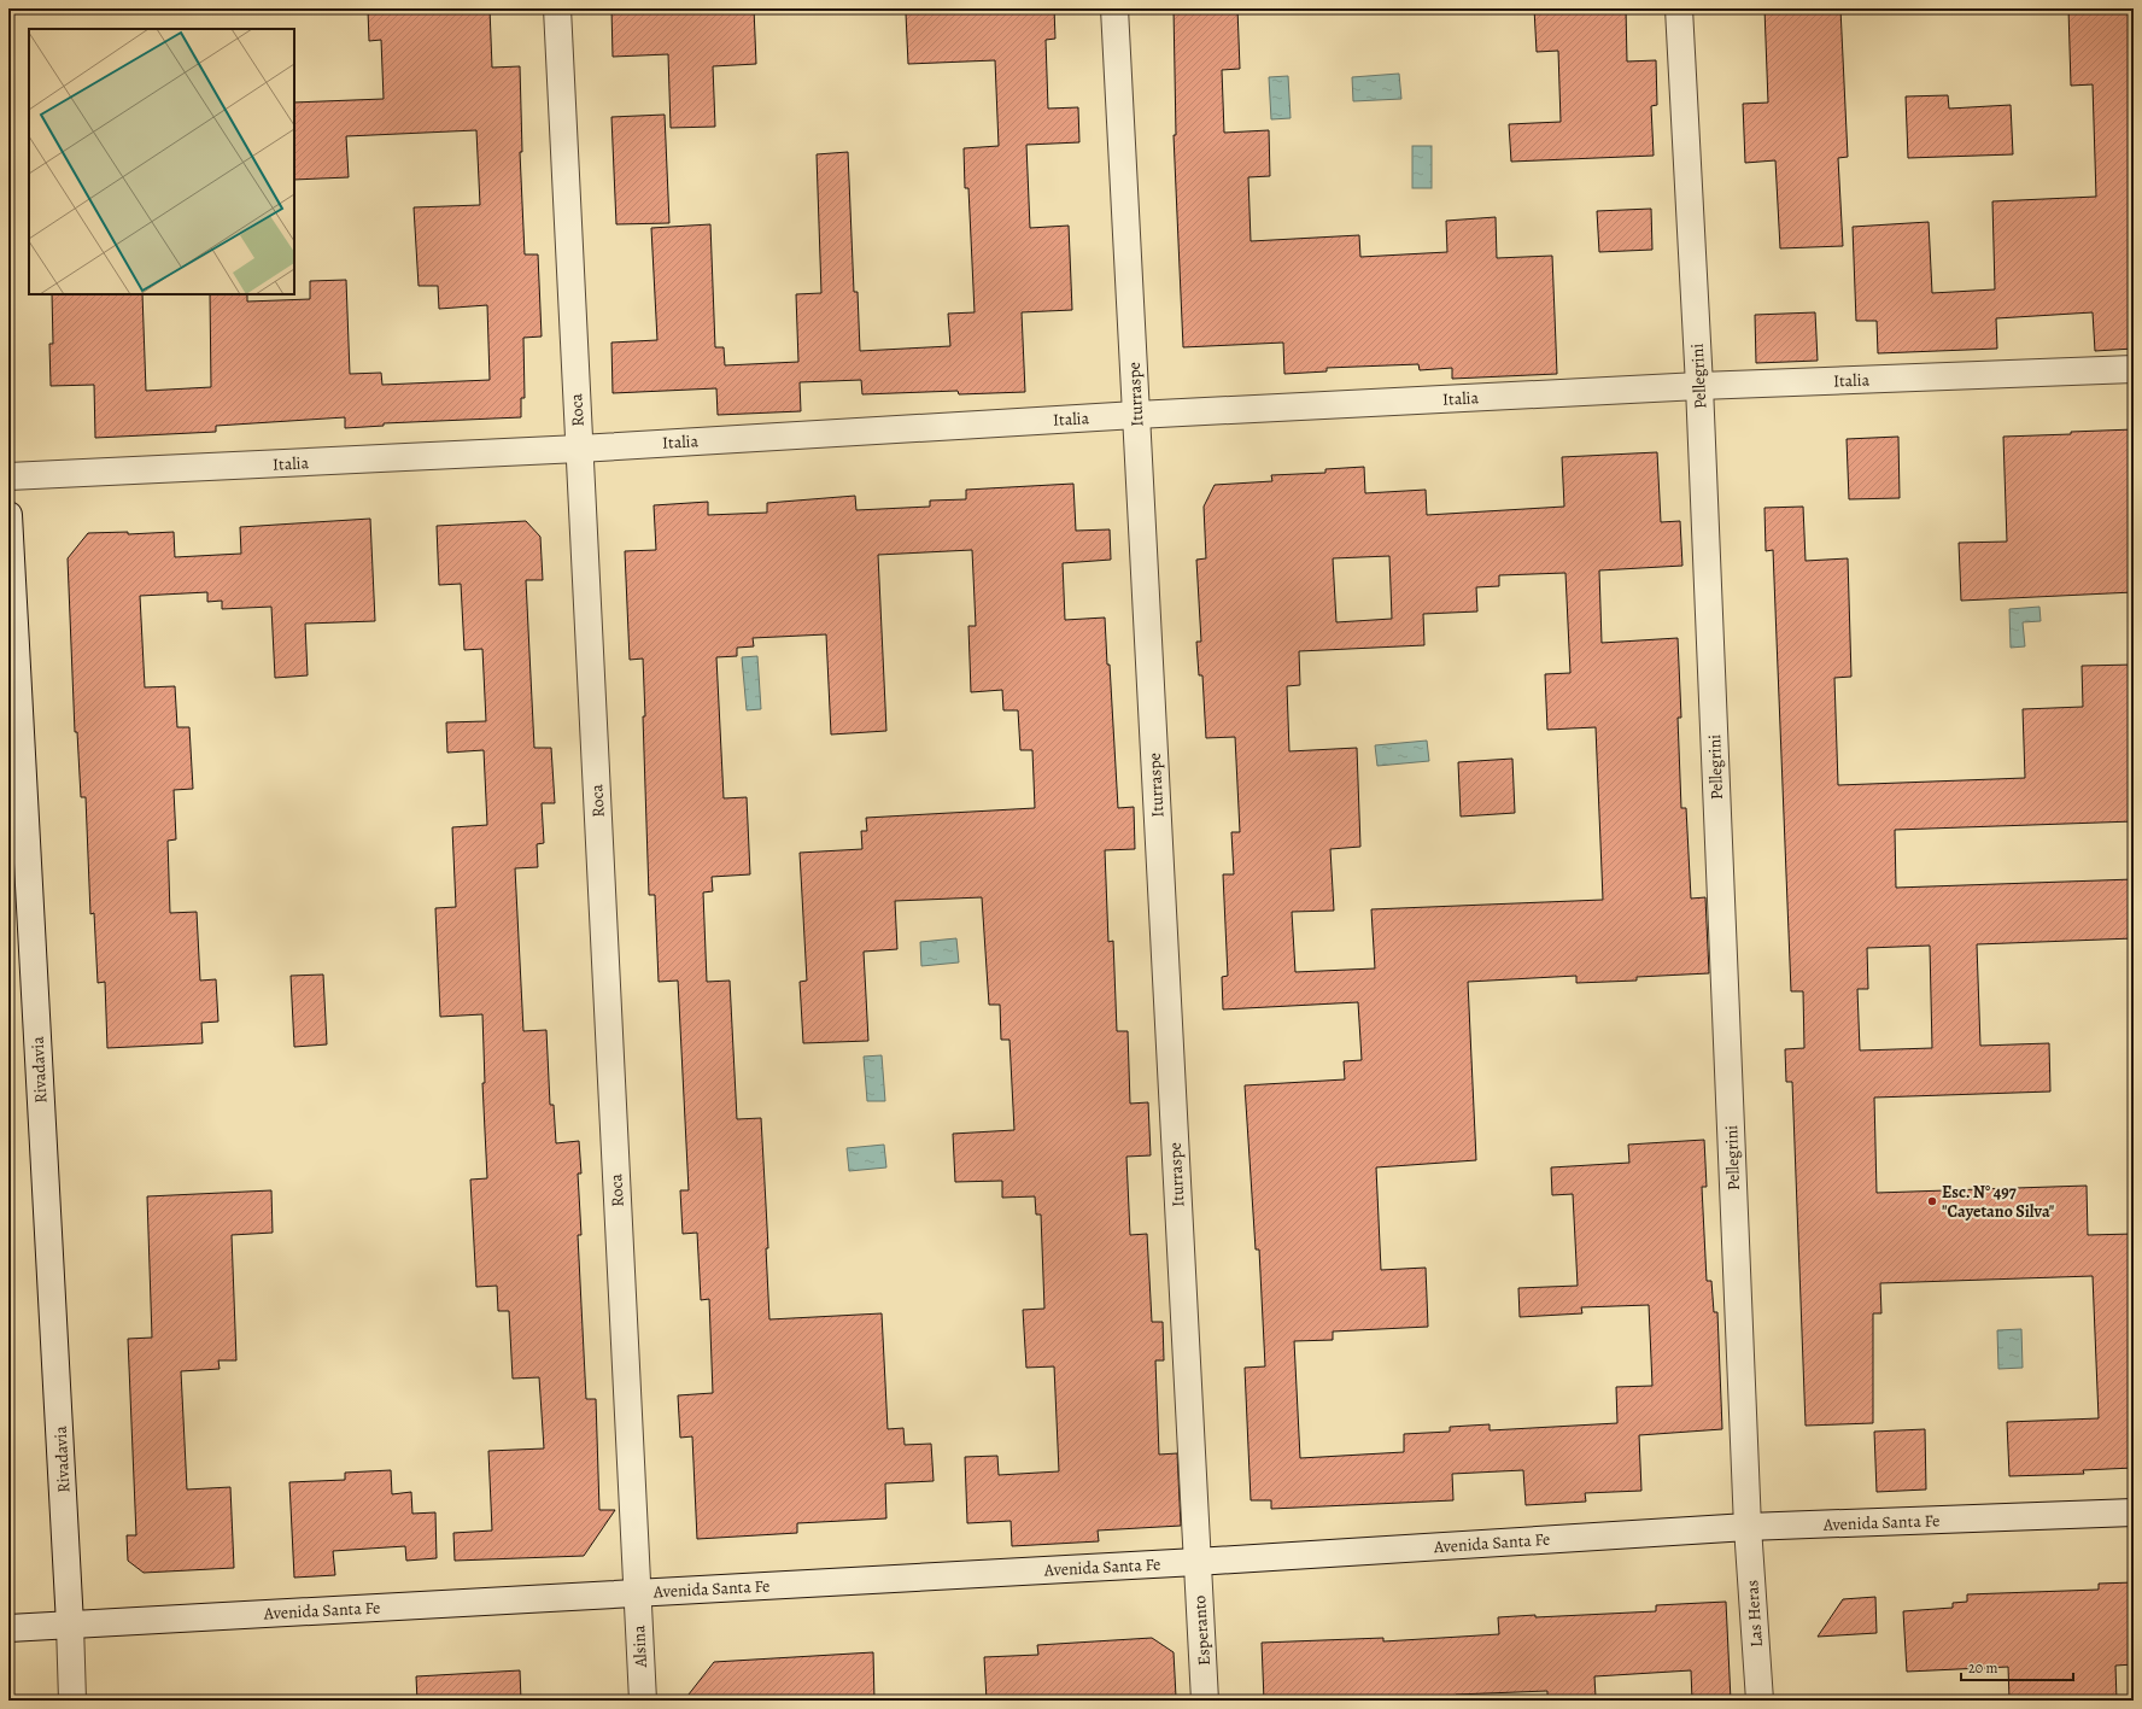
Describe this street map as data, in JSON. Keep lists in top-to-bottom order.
{
  "streets": {
    "street": [
      "Pellegrini",
      "Italia",
      "Iturraspe",
      "Roca",
      "Rivadavia",
      "Avenida Santa Fe",
      "Las Heras",
      "Esperanto",
      "Alsina"
    ]
  },
  "crossings": [
    ["Pellegrini", "Italia"],
    ["Pellegrini", "Avenida Santa Fe"],
    ["Pellegrini", "Las Heras"],
    ["Italia", "Iturraspe"],
    ["Italia", "Roca"],
    ["Iturraspe", "Avenida Santa Fe"],
    ["Iturraspe", "Esperanto"],
    ["Roca", "Avenida Santa Fe"],
    ["Roca", "Alsina"],
    ["Rivadavia", "Avenida Santa Fe"],
    ["Avenida Santa Fe", "Las Heras"],
    ["Avenida Santa Fe", "Esperanto"],
    ["Avenida Santa Fe", "Alsina"]
  ],
  "places": ["Esc. N° 497 \"Cayetano Silva\""],
  "scale_bar": "20 m"
}
